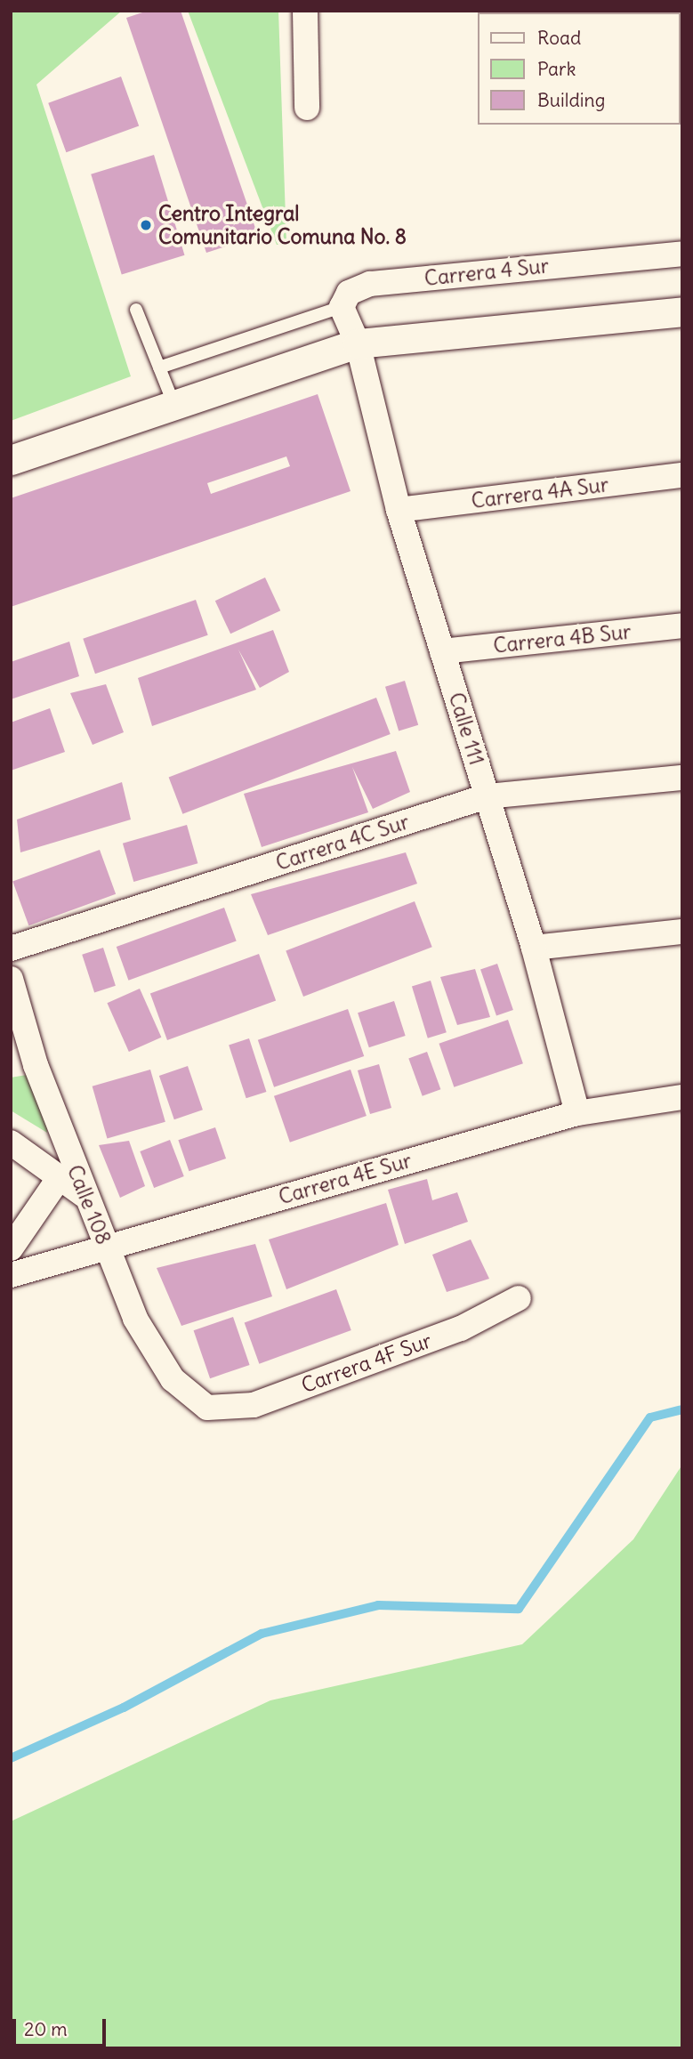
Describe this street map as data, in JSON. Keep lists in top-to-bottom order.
{
  "streets": {
    "street": [
      "Carrera 4 Sur",
      "Carrera 4A Sur",
      "Carrera 4B Sur",
      "Calle 111",
      "Carrera 4C Sur",
      "Carrera 4E Sur",
      "Calle 108",
      "Carrera 4F Sur"
    ]
  },
  "crossings": [
    ["Carrera 4A Sur", "Calle 111"],
    ["Carrera 4B Sur", "Calle 111"],
    ["Calle 111", "Carrera 4C Sur"],
    ["Calle 111", "Carrera 4E Sur"],
    ["Carrera 4E Sur", "Calle 108"],
    ["Calle 108", "Carrera 4F Sur"]
  ],
  "places": ["Centro Integral Comunitario Comuna No. 8"],
  "legend": ["Road", "Park", "Building"],
  "scale_bar": "20 m"
}
